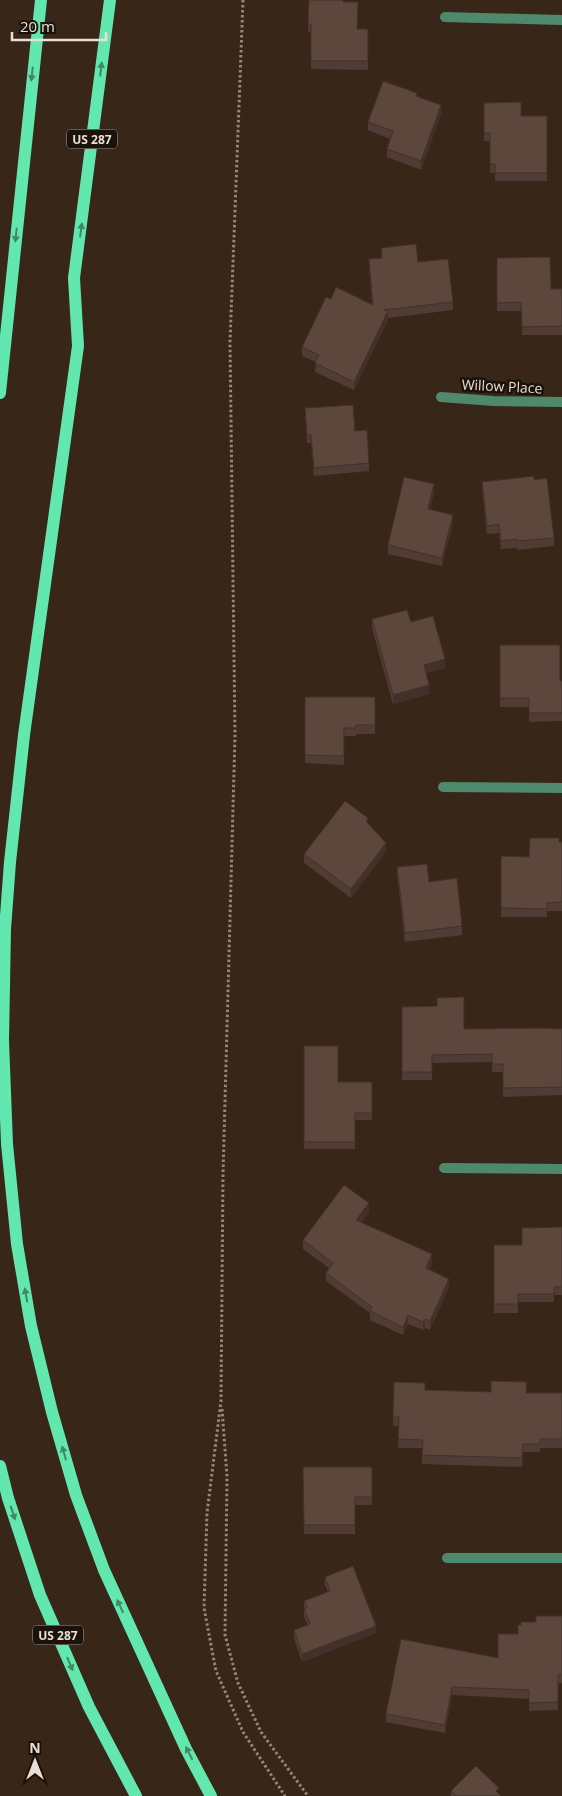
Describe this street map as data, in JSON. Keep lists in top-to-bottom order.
{
  "streets": {
    "main road": ["US 287"],
    "street": ["Willow Place"]
  },
  "scale_bar": "20 m",
  "north": "top"
}
